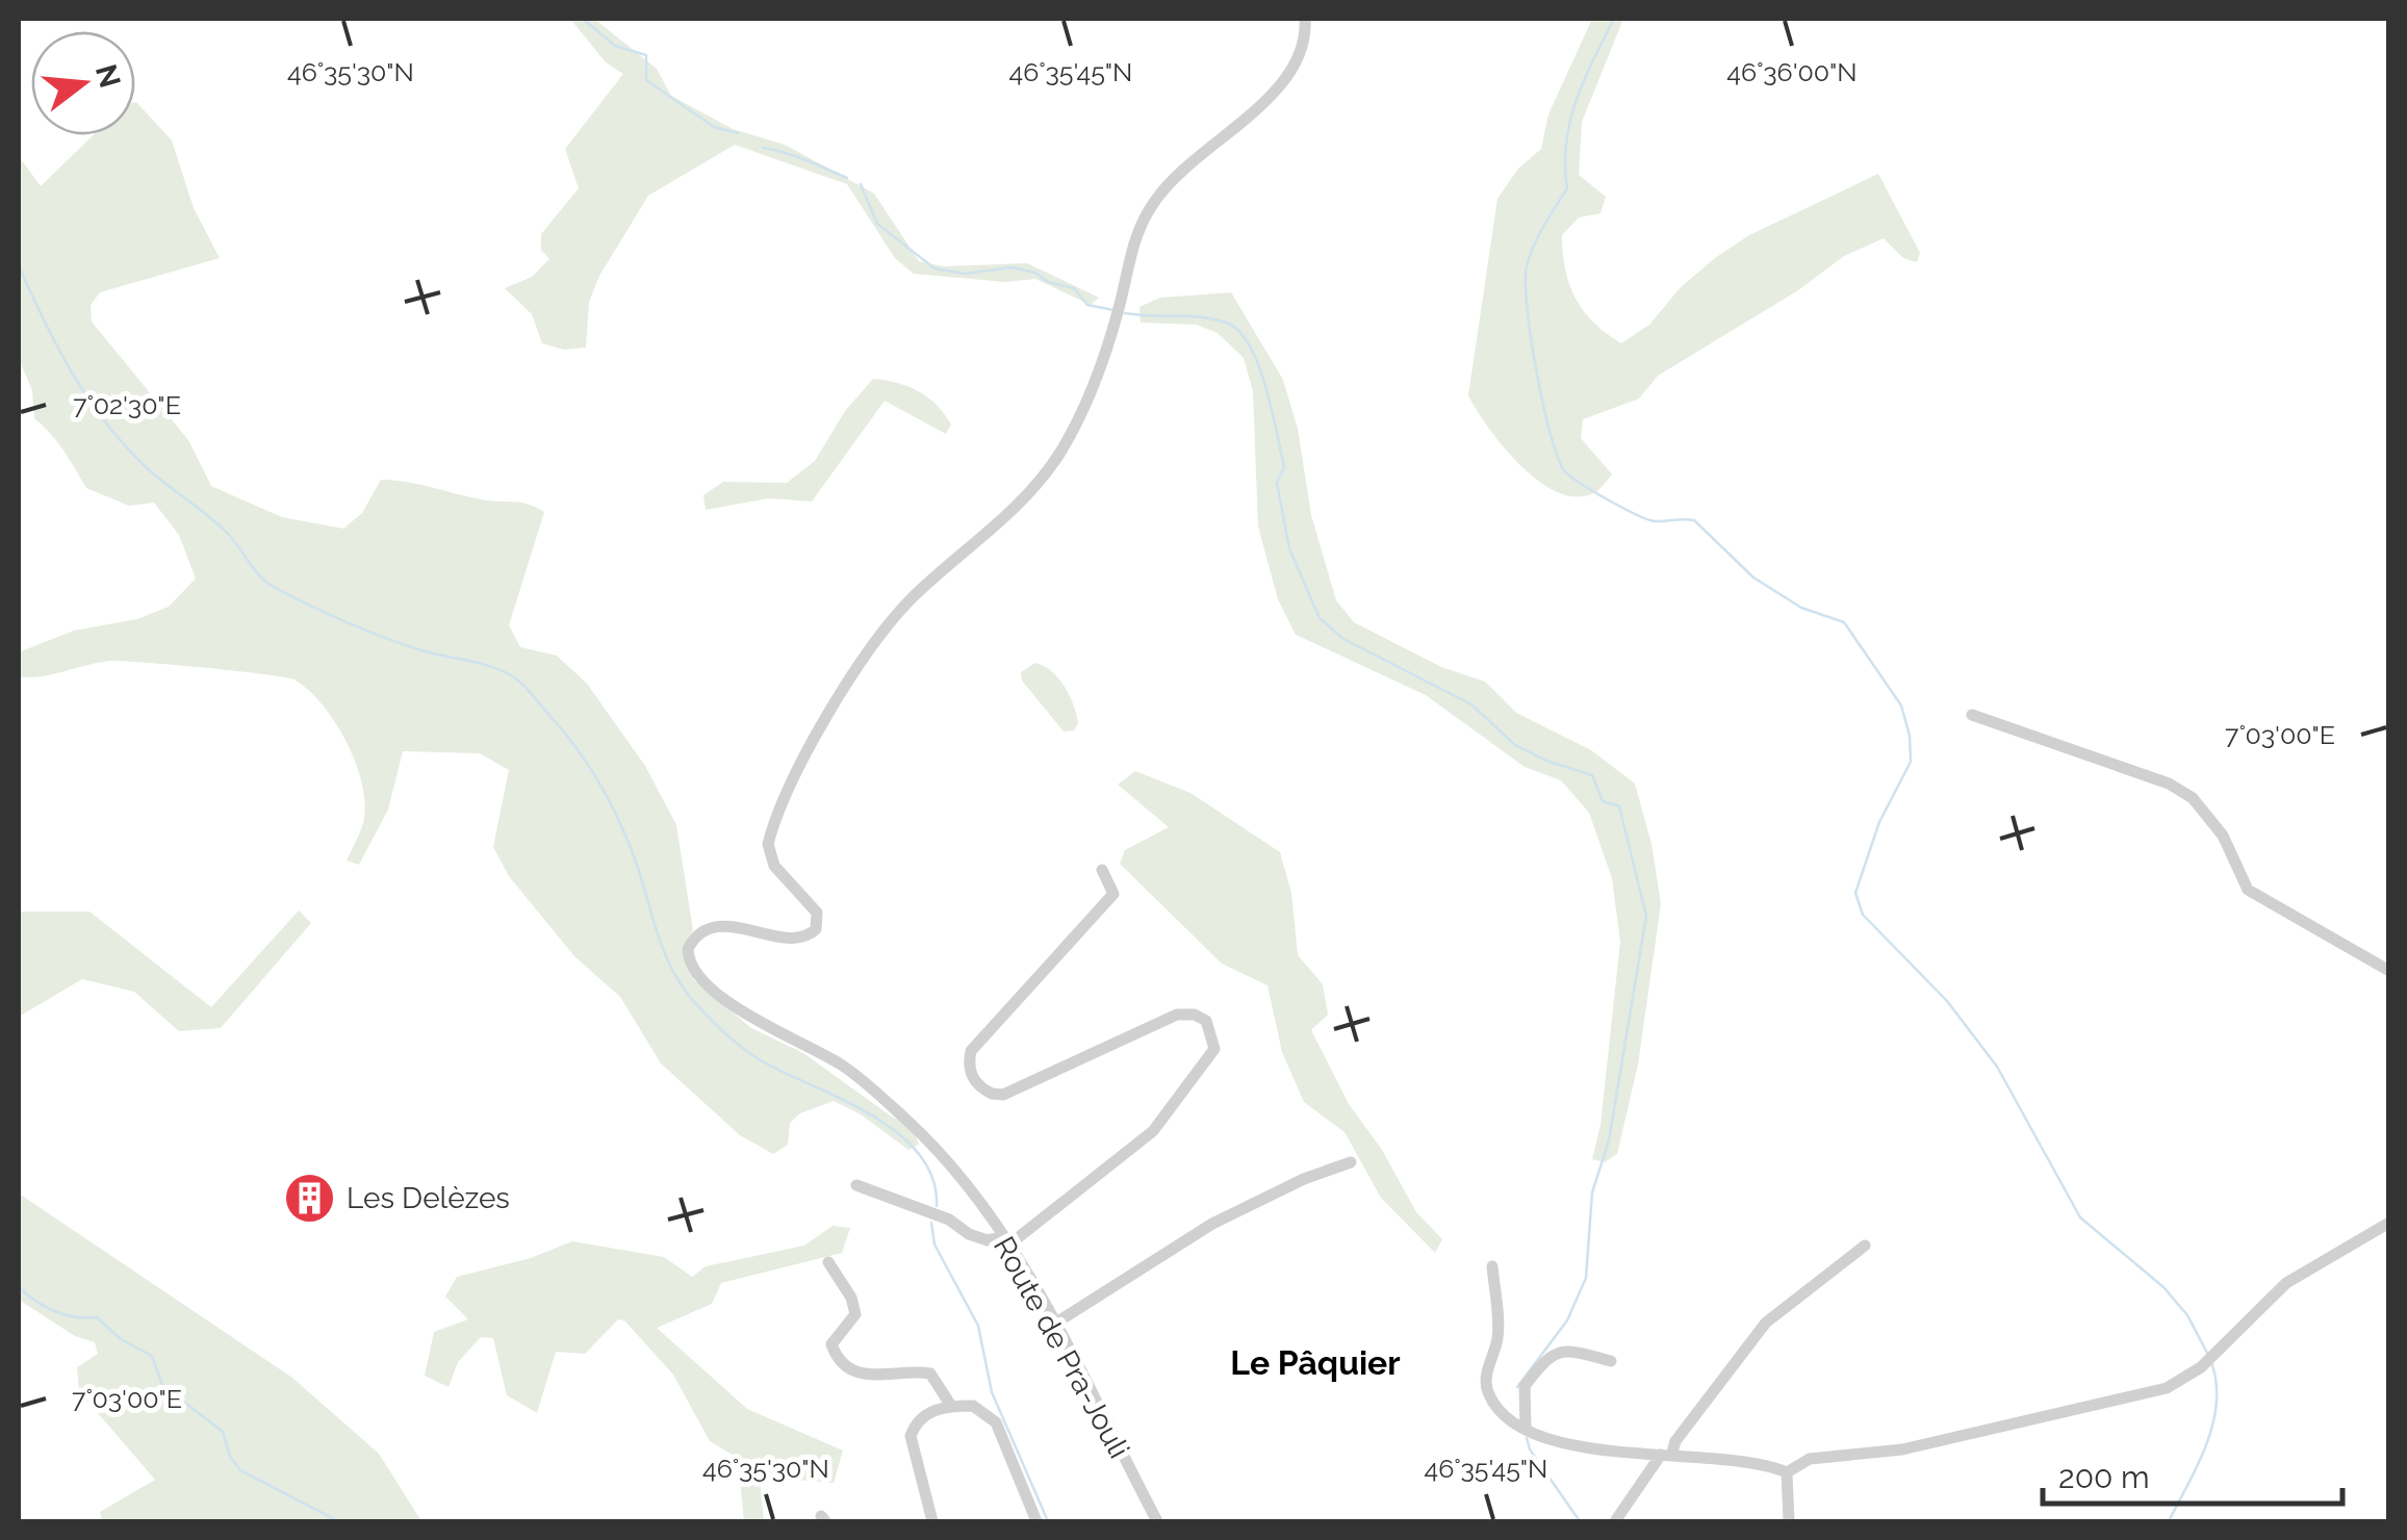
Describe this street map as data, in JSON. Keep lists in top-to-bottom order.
{
  "streets": {
    "street": ["Route de Pra-Jouli"]
  },
  "districts": ["Le Pâquier"],
  "places": {
    "building": ["Les Delèzes"]
  },
  "scale_bar": "200 m",
  "north": "right",
  "coordinates": [
    "46°35'30\"N",
    "46°35'45\"N",
    "46°36'00\"N",
    "7°02'30\"E",
    "7°03'00\"E"
  ]
}
